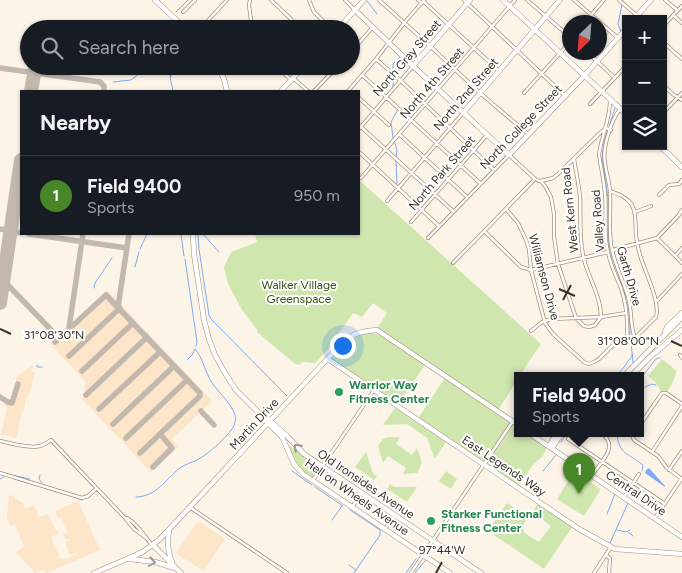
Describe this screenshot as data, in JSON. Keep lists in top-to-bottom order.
{
  "streets": {
    "street": [
      "North Gray Street",
      "North 4th Street",
      "North 2nd Street",
      "North College Street",
      "North Park Street",
      "West Kern Road",
      "Valley Road",
      "Garth Drive",
      "Williamson Drive",
      "Martin Drive",
      "East Legends Way",
      "Old Ironsides Avenue",
      "Central Drive",
      "Hell on Wheels Avenue"
    ]
  },
  "crossings": [
    ["Valley Road", "Williamson Drive"],
    ["Martin Drive", "East Legends Way"],
    ["Martin Drive", "Old Ironsides Avenue"],
    ["Martin Drive", "Hell on Wheels Avenue"],
    ["Old Ironsides Avenue", "Hell on Wheels Avenue"]
  ],
  "parks": ["Walker Village Greenspace"],
  "places": ["Warrior Way Fitness Center", "Starker Functional Fitness Center"],
  "north": "bottom left",
  "page": {
    "map_buttons": ["+", "−"],
    "search": "Search here",
    "heading": "Nearby",
    "list": [
      {
        "mark": "1",
        "name": "Field 9400",
        "note": "Sports",
        "value": "950 m"
      }
    ],
    "popup": ["Field 9400", "Sports"],
    "pins": "1"
  },
  "coordinates": ["31°08'30\"N", "31°08'00\"N", "97°44'W"]
}
